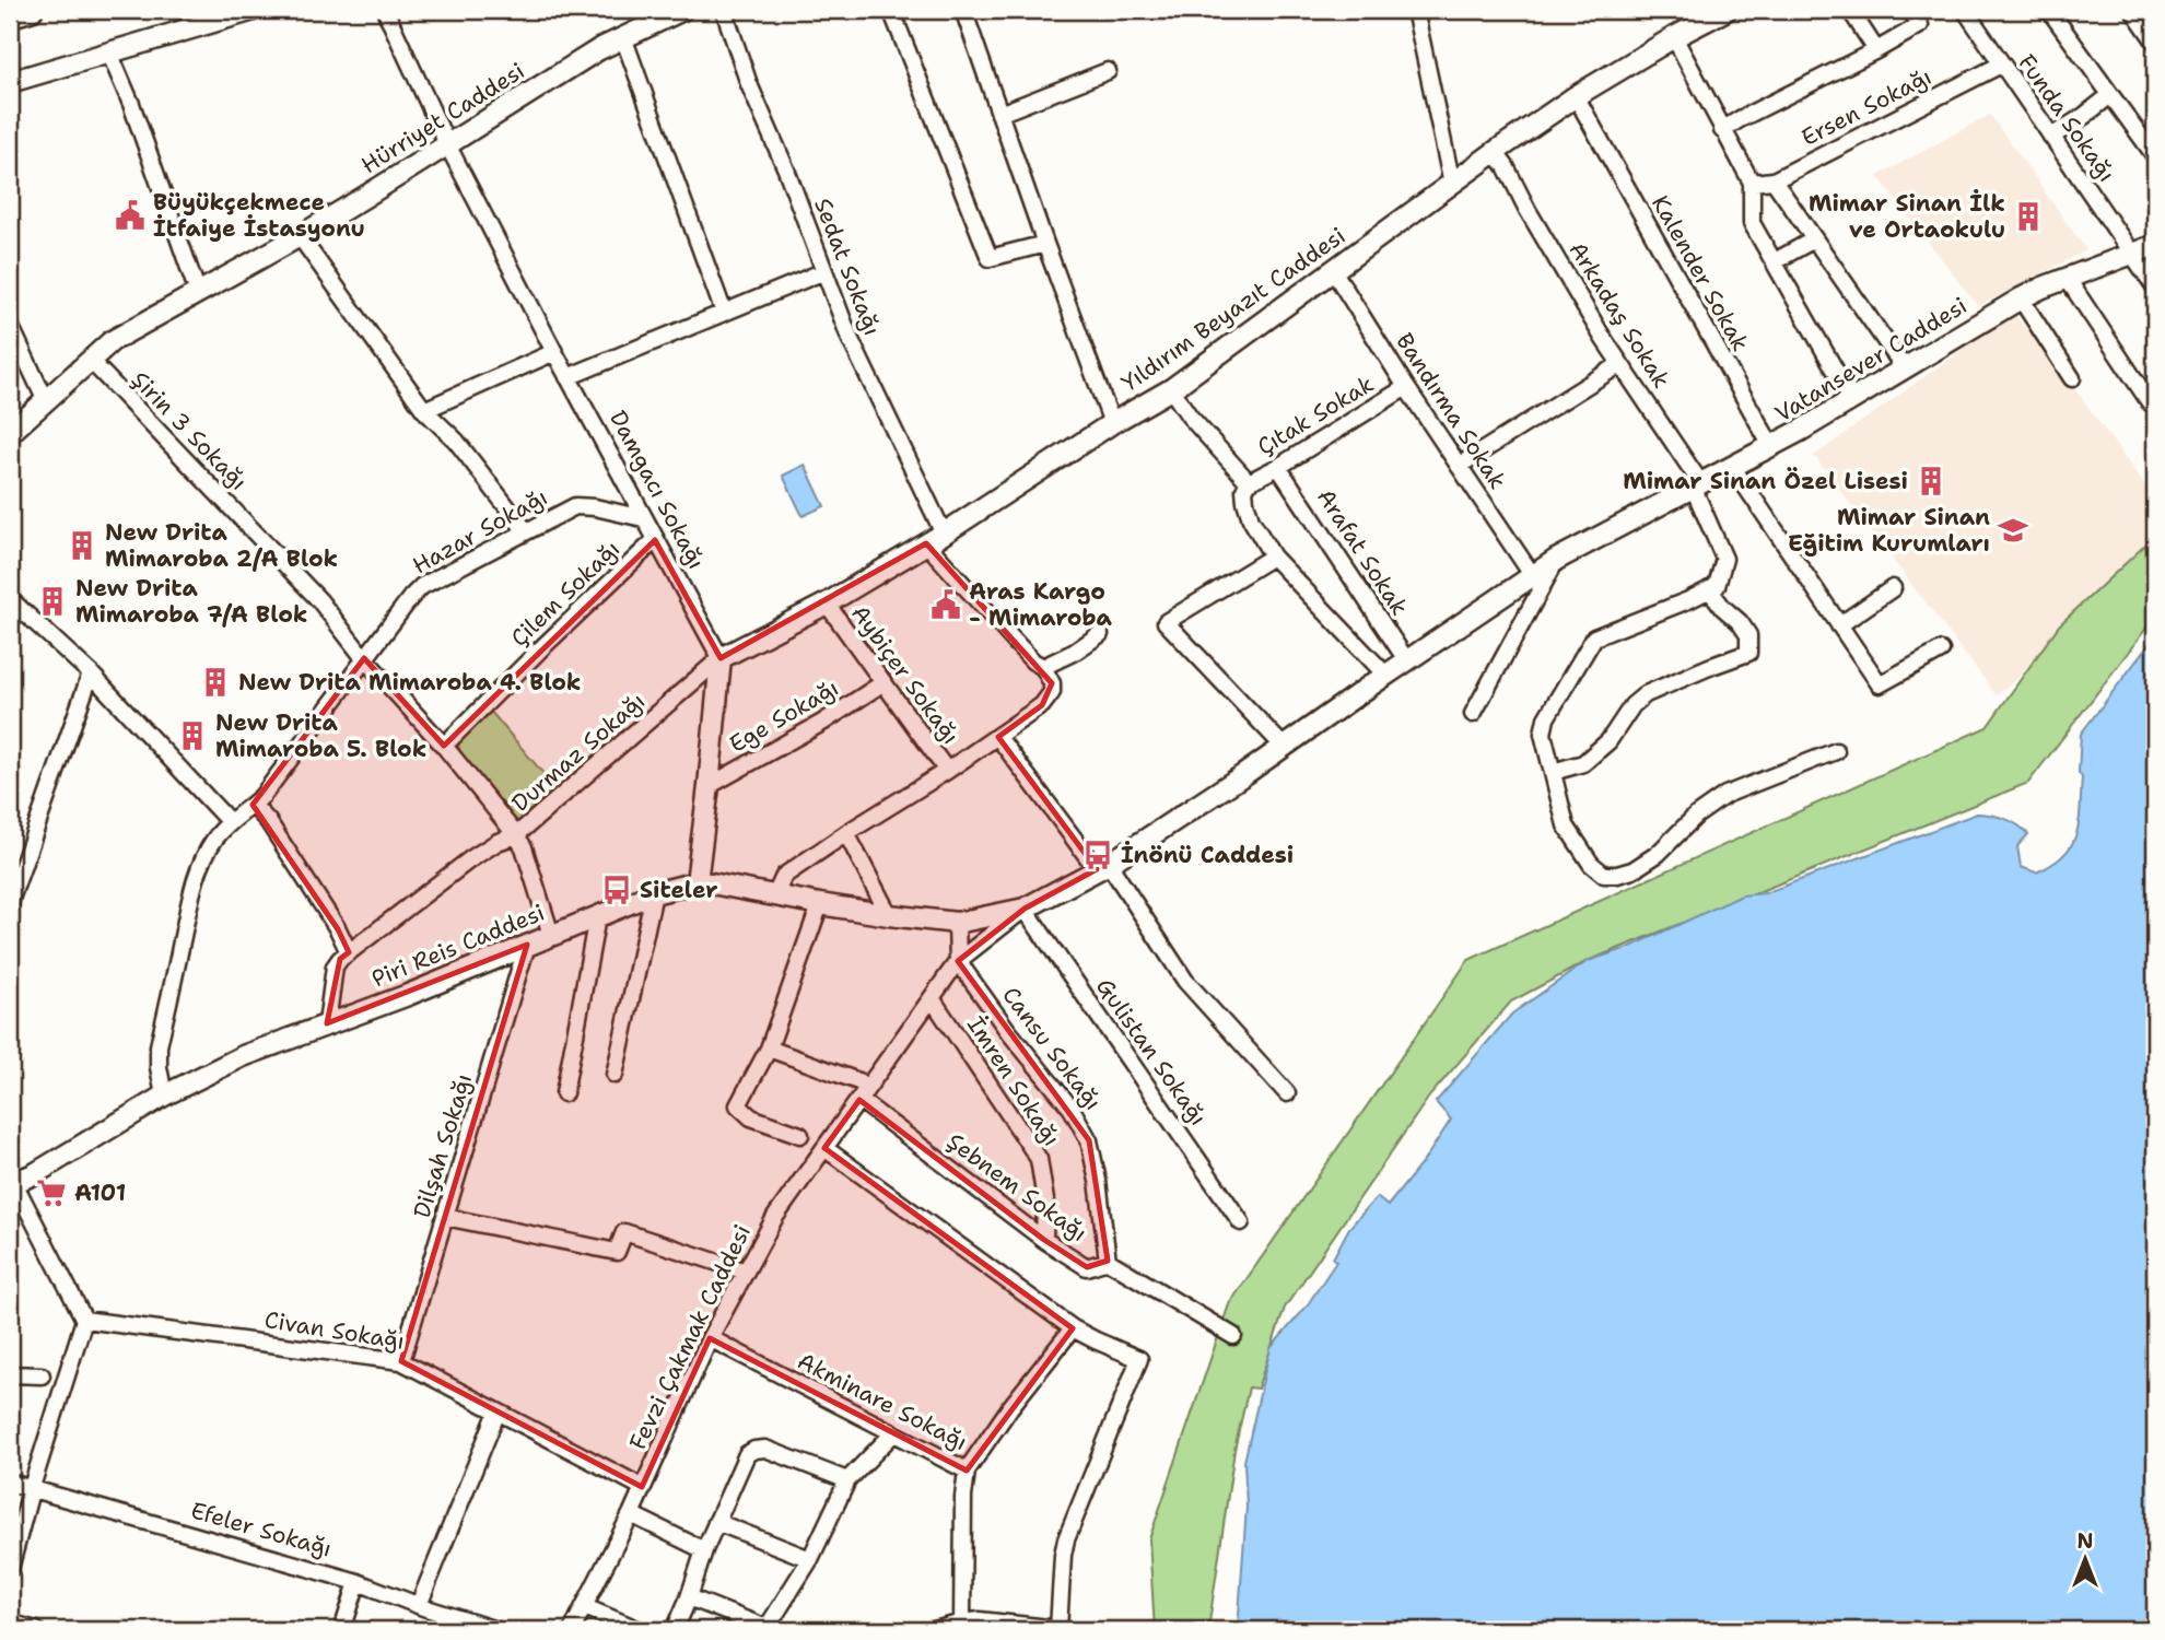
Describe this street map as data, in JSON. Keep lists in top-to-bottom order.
{
  "streets": {
    "main road": [
      "Hürriyet Caddesi",
      "Yıldırım Beyazıt Caddesi",
      "Vatansever Caddesi",
      "Piri Reis Caddesi"
    ],
    "street": [
      "Ersen Sokağı",
      "Funda Sokağı",
      "Sedat Sokağı",
      "Kalender Sokak",
      "Arkadaş Sokak",
      "Bandırma Sokak",
      "Çıtak Sokak",
      "Şirin 3 Sokağı",
      "Damgacı Sokağı",
      "Hazar Sokağı",
      "Arafat Sokak",
      "Çilem Sokağı",
      "Aybiçer Sokağı",
      "Ege Sokağı",
      "Durmaz Sokağı",
      "Cansu Sokağı",
      "Gulistan Sokağı",
      "İmren Sokağı",
      "Dilşah Sokağı",
      "Şebnem Sokağı",
      "Civan Sokağı",
      "Fevzi Çakmak Caddesi",
      "Akminare Sokağı",
      "Efeler Sokağı"
    ]
  },
  "crossings": [
    ["Ersen Sokağı", "Funda Sokağı"],
    ["Hürriyet Caddesi", "Şirin 3 Sokağı"],
    ["Hürriyet Caddesi", "Damgacı Sokağı"],
    ["Funda Sokağı", "Vatansever Caddesi"],
    ["Sedat Sokağı", "Yıldırım Beyazıt Caddesi"],
    ["Kalender Sokak", "Yıldırım Beyazıt Caddesi"],
    ["Kalender Sokak", "Vatansever Caddesi"],
    ["Yıldırım Beyazıt Caddesi", "Arkadaş Sokak"],
    ["Yıldırım Beyazıt Caddesi", "Bandırma Sokak"],
    ["Yıldırım Beyazıt Caddesi", "Damgacı Sokağı"],
    ["Yıldırım Beyazıt Caddesi", "Aybiçer Sokağı"],
    ["Yıldırım Beyazıt Caddesi", "Durmaz Sokağı"],
    ["Arkadaş Sokak", "Vatansever Caddesi"],
    ["Bandırma Sokak", "Çıtak Sokak"],
    ["Çıtak Sokak", "Arafat Sokak"],
    ["Şirin 3 Sokağı", "Hazar Sokağı"],
    ["Şirin 3 Sokağı", "Çilem Sokağı"],
    ["Şirin 3 Sokağı", "Durmaz Sokağı"],
    ["Şirin 3 Sokağı", "Piri Reis Caddesi"],
    ["Damgacı Sokağı", "Hazar Sokağı"],
    ["Damgacı Sokağı", "Çilem Sokağı"],
    ["Damgacı Sokağı", "Durmaz Sokağı"],
    ["Hazar Sokağı", "Piri Reis Caddesi"],
    ["Aybiçer Sokağı", "Ege Sokağı"],
    ["Piri Reis Caddesi", "Dilşah Sokağı"],
    ["Cansu Sokağı", "Şebnem Sokağı"],
    ["Cansu Sokağı", "Fevzi Çakmak Caddesi"],
    ["Gulistan Sokağı", "Fevzi Çakmak Caddesi"],
    ["İmren Sokağı", "Şebnem Sokağı"],
    ["İmren Sokağı", "Fevzi Çakmak Caddesi"],
    ["Dilşah Sokağı", "Civan Sokağı"],
    ["Şebnem Sokağı", "Fevzi Çakmak Caddesi"],
    ["Civan Sokağı", "Fevzi Çakmak Caddesi"],
    ["Fevzi Çakmak Caddesi", "Akminare Sokağı"]
  ],
  "places": {
    "public building": ["Büyükçekmece İtfaiye İstasyonu", "Aras Kargo - Mimaroba"],
    "building": [
      "Mimar Sinan İlk ve Ortaokulu",
      "Mimar Sinan Özel Lisesi",
      "New Drita Mimaroba 2/A Blok",
      "New Drita Mimaroba 7/A Blok",
      "New Drita Mimaroba 4. Blok",
      "New Drita Mimaroba 5. Blok"
    ],
    "school or university": ["Mimar Sinan Eğitim Kurumları"],
    "bus stop": ["İnönü Caddesi", "Siteler"],
    "supermarket": ["A101"]
  },
  "north": "top"
}
